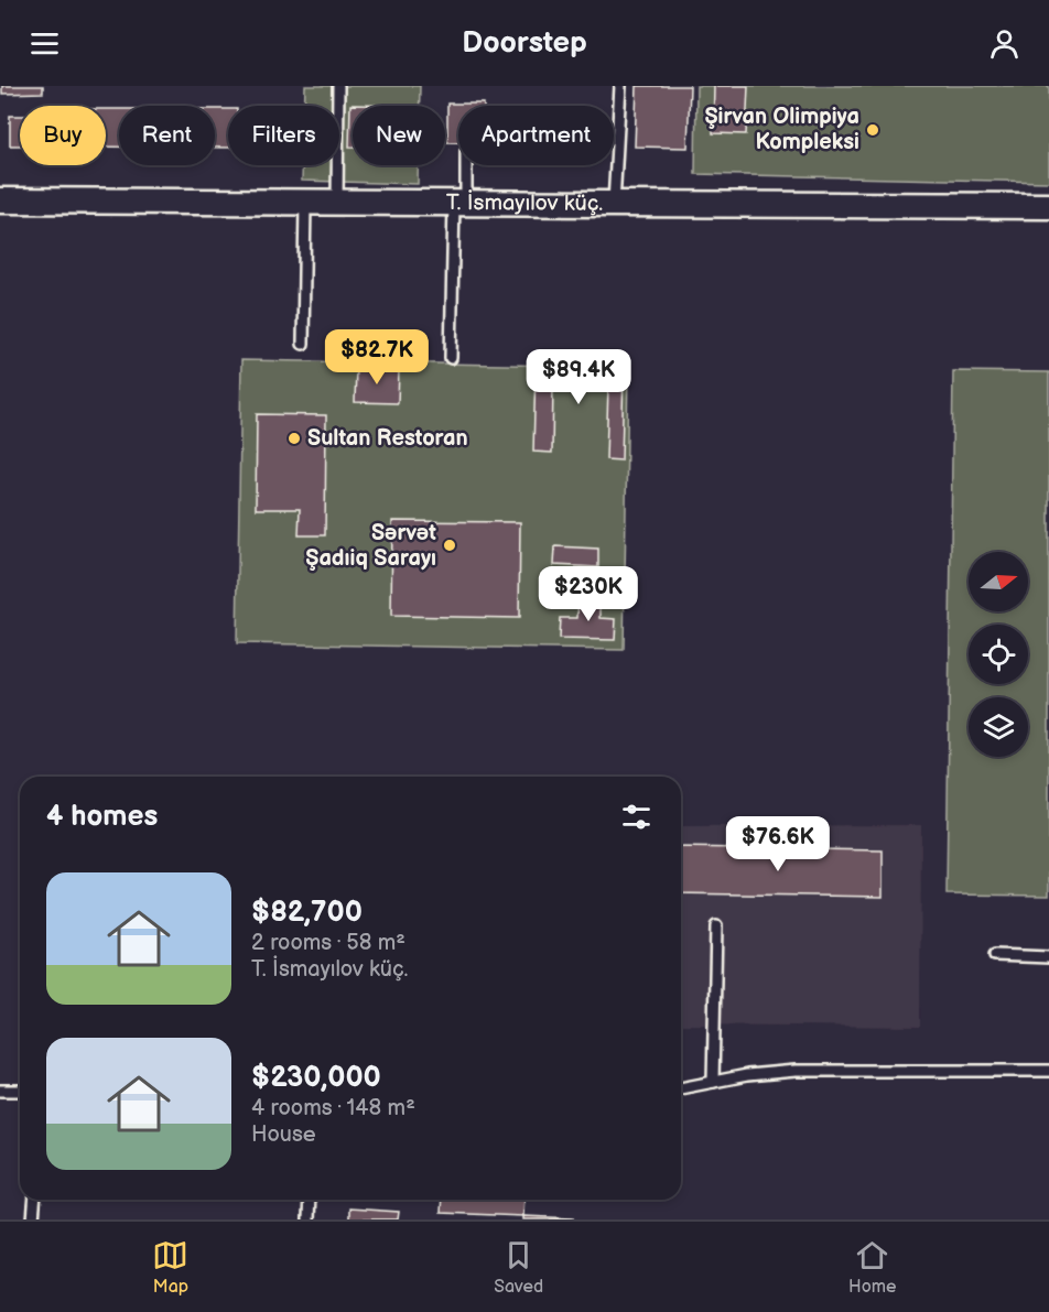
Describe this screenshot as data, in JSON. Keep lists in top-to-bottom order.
{
  "streets": {
    "street": ["T. İsmayılov küç."]
  },
  "places": ["Şirvan Olimpiya Kompleksi", "Sultan Restoran", "Sərvət Şadıiq Sarayı"],
  "north": "right",
  "page": {
    "header": "Doorstep",
    "chip": [
      "Buy",
      "Rent",
      "Filters",
      "New",
      "Apartment"
    ],
    "price": [
      "$82.7K",
      "$89.4K",
      "$230K",
      "$76.6K"
    ],
    "heading": "4 homes",
    "list": [
      {
        "name": "$82,700",
        "note": "2 rooms · 58 m² · T. İsmayılov küç."
      },
      {
        "name": "$230,000",
        "note": "4 rooms · 148 m² · House"
      }
    ],
    "tabs": ["Map", "Saved", "Home"]
  }
}
